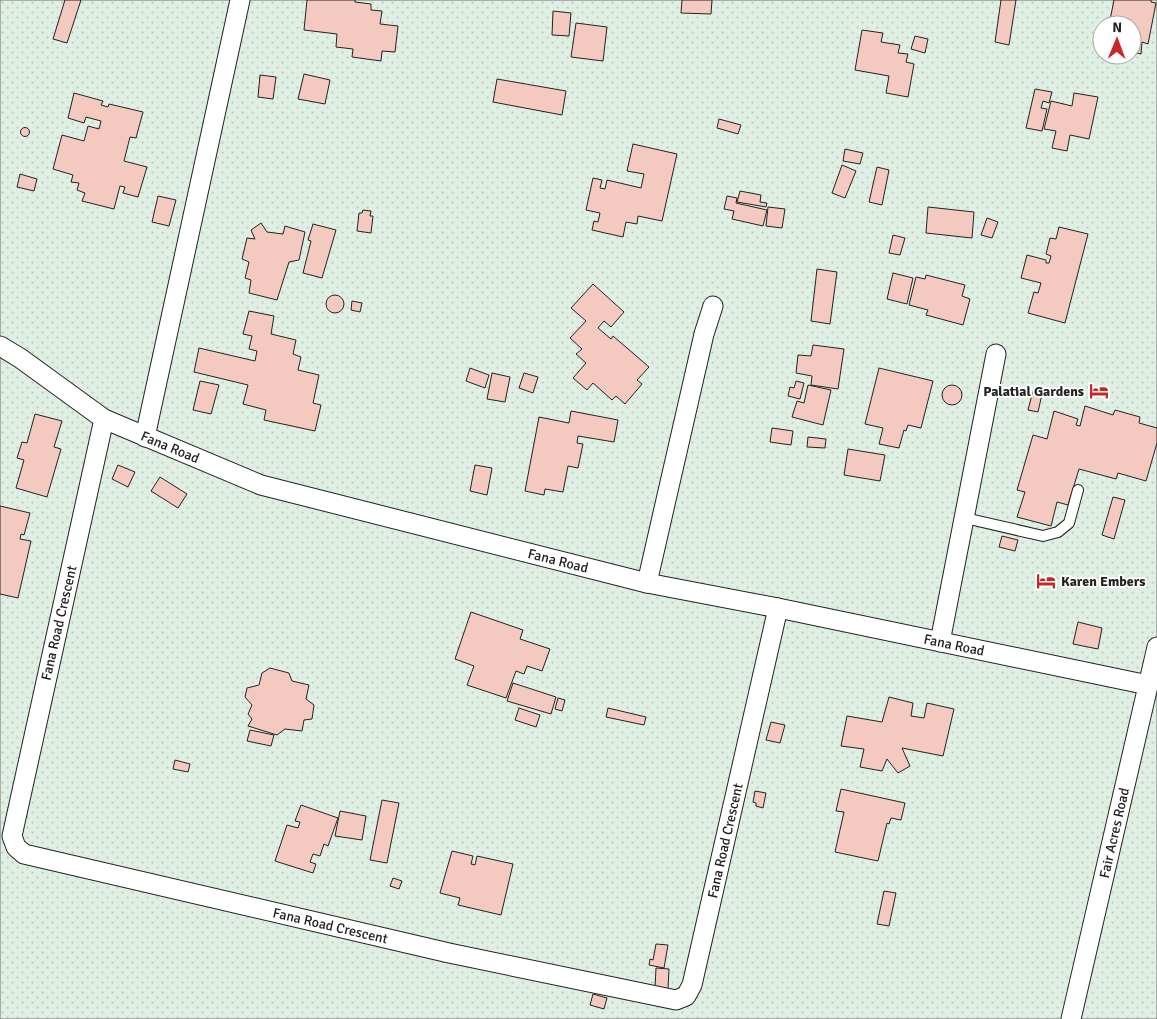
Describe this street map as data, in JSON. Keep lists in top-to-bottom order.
{
  "streets": {
    "street": ["Fana Road", "Fana Road Crescent", "Fair Acres Road"]
  },
  "crossings": [
    ["Fana Road", "Fana Road Crescent"],
    ["Fana Road", "Fair Acres Road"]
  ],
  "places": {
    "hotel": ["Palatial Gardens", "Karen Embers"]
  },
  "north": "top"
}
